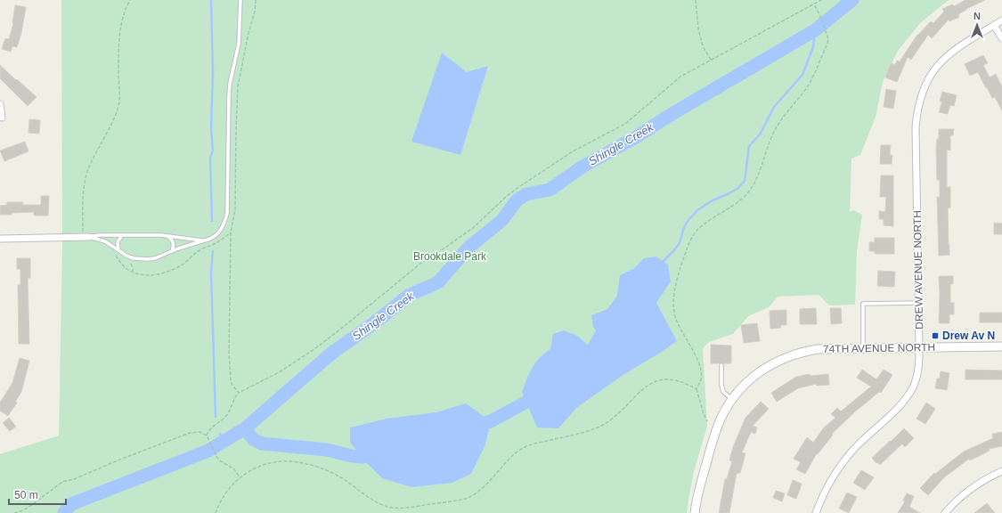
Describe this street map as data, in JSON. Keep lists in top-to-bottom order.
{
  "streets": {
    "street": ["DREW AVENUE NORTH", "74TH AVENUE NORTH"]
  },
  "crossings": [
    ["DREW AVENUE NORTH", "74TH AVENUE NORTH"]
  ],
  "water": ["Shingle Creek"],
  "parks": ["Brookdale Park"],
  "places": {
    "transit": ["Drew Av N"]
  },
  "scale_bar": "50 m",
  "north": "top"
}
